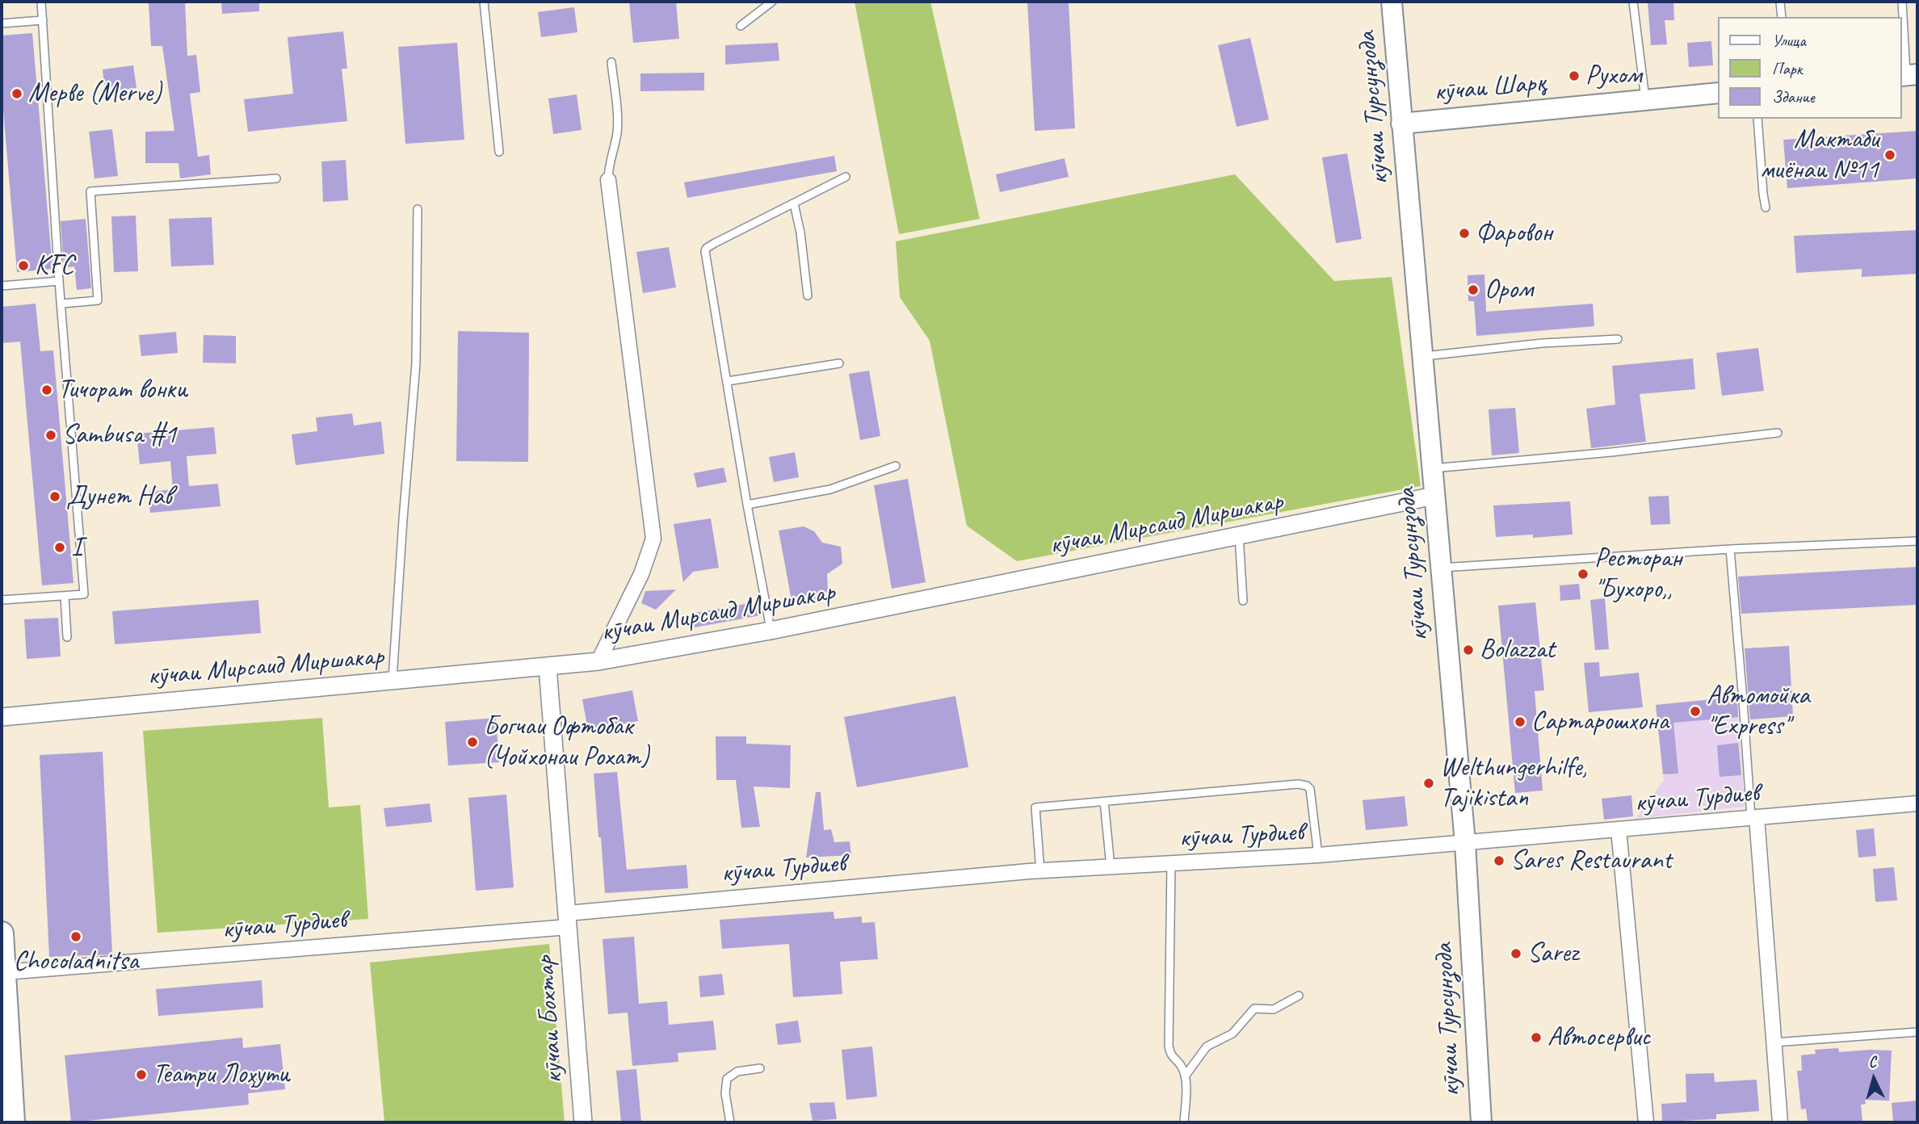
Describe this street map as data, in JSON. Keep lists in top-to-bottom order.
{
  "streets": {
    "main road": ["кӯчаи Шарқ", "кӯчаи Турсунзода"],
    "street": ["кӯчаи Мирсаид Миршакар", "кӯчаи Турдиев", "кӯчаи Бохтар"]
  },
  "crossings": [
    ["кӯчаи Шарқ", "кӯчаи Турсунзода"],
    ["кӯчаи Турсунзода", "кӯчаи Мирсаид Миршакар"],
    ["кӯчаи Турсунзода", "кӯчаи Турдиев"],
    ["кӯчаи Мирсаид Миршакар", "кӯчаи Бохтар"],
    ["кӯчаи Турдиев", "кӯчаи Бохтар"]
  ],
  "places": [
    "Рухом",
    "Mерве (Merve)",
    "Мактаби миёнаи №11",
    "Фаровон",
    "KFC",
    "Ором",
    "Тичорат вонки",
    "Sambusa #1",
    "Дунет Нав",
    "I",
    "Ресторан \"Бухоро,,",
    "Bolazzat",
    "Автомойка \"Express\"",
    "Сартарошхона",
    "Богчаи Офтобак (Чойхонаи Рохат)",
    "Welthungerhilfe, Tajikistan",
    "Sares Restaurant",
    "Chocoladnitsa",
    "Sarez",
    "Автосервис",
    "Театри Лоҳути"
  ],
  "legend": ["Улица", "Парк", "Здание"],
  "north": "top"
}
